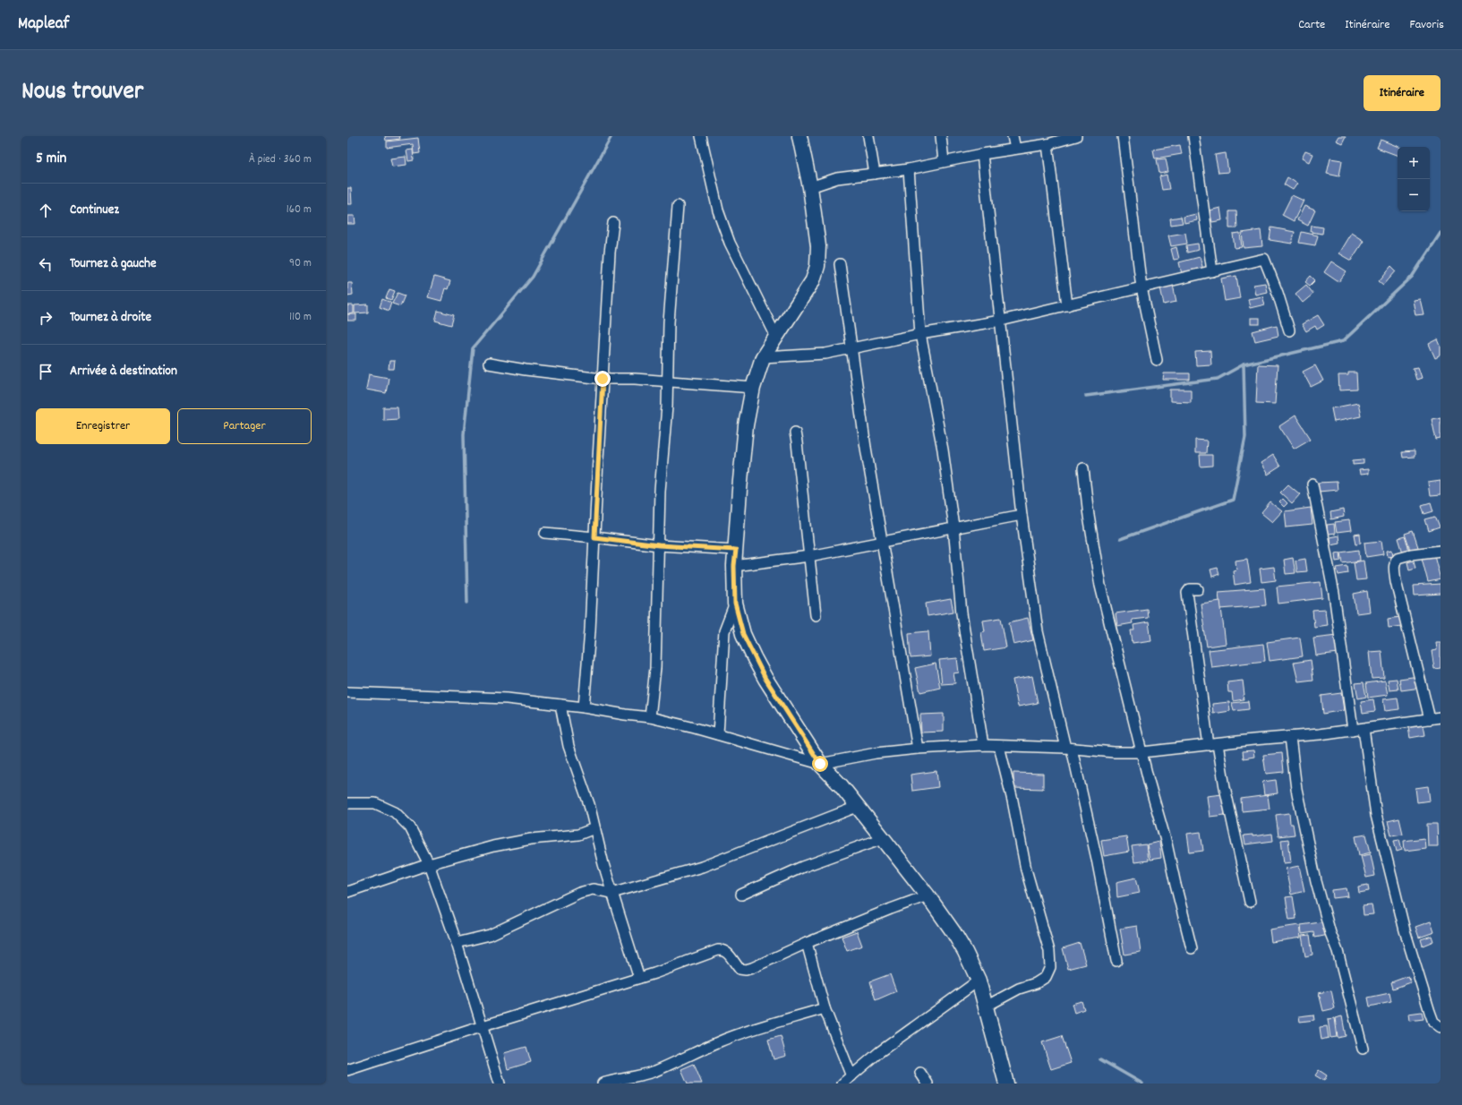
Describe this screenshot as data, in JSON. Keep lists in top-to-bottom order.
{
  "page": {
    "header": "Mapleaf",
    "nav": ["Carte", "Itinéraire", "Favoris"],
    "title": "Nous trouver",
    "buttons": [
      "Itinéraire",
      ["Enregistrer", "Partager"]
    ],
    "heading": ["5 min", "À pied · 360 m"],
    "map_buttons": ["+", "−"],
    "list": [
      ["Continuez", "160 m"],
      ["Tournez à gauche", "90 m"],
      ["Tournez à droite", "110 m"],
      "Arrivée à destination"
    ]
  }
}
